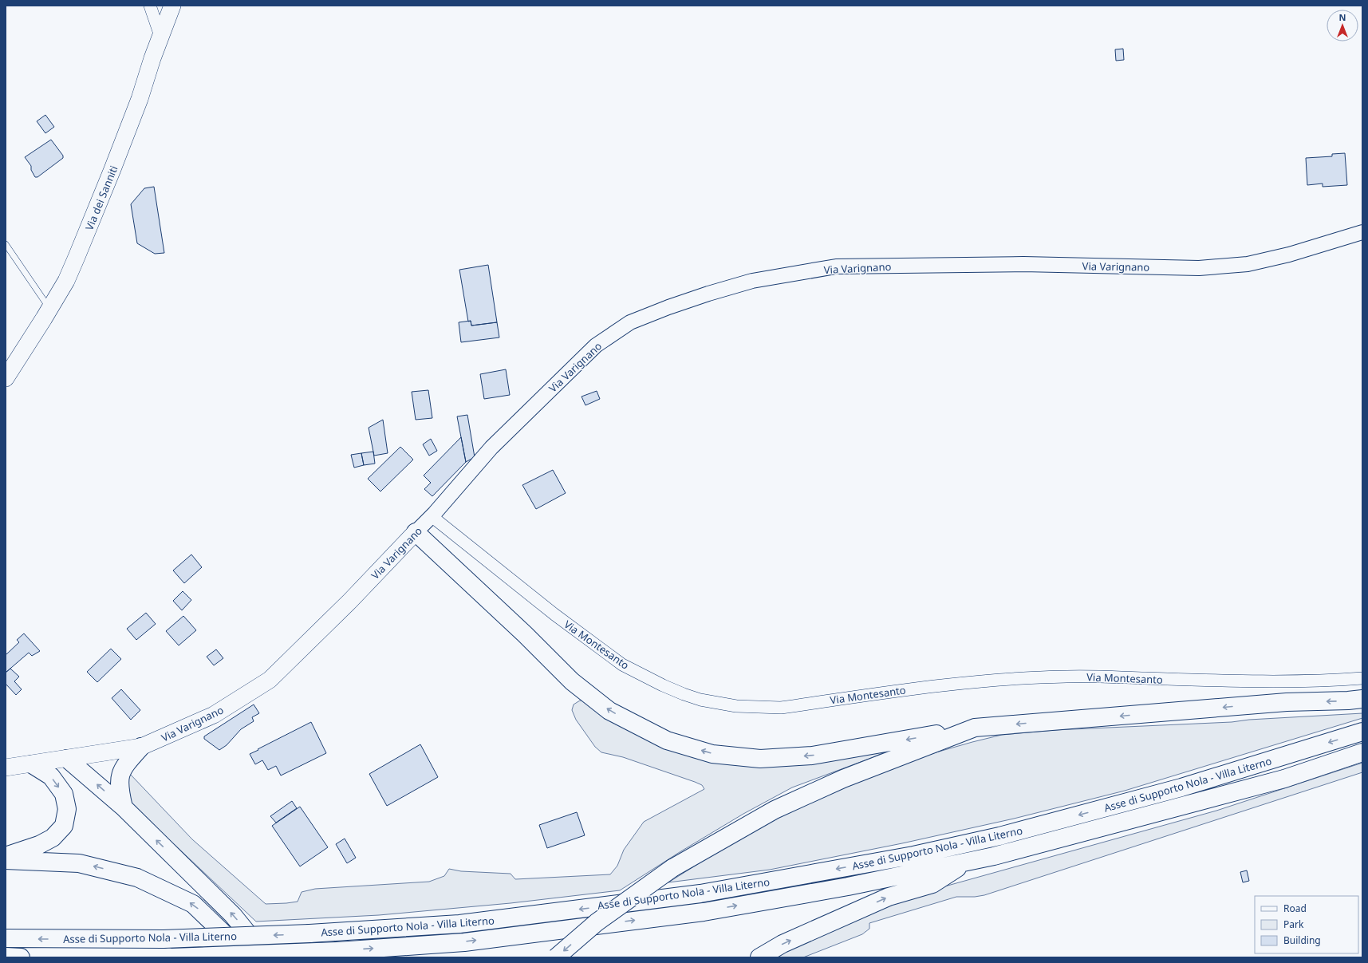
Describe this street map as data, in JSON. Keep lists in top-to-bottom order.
{
  "streets": {
    "highway": ["Asse di Supporto Nola - Villa Literno"],
    "main road": ["Via dei Sanniti", "Via Varignano"],
    "street": ["Via Montesanto"]
  },
  "crossings": [
    ["Via Varignano", "Via Montesanto"]
  ],
  "legend": ["Road", "Park", "Building"],
  "north": "top"
}
